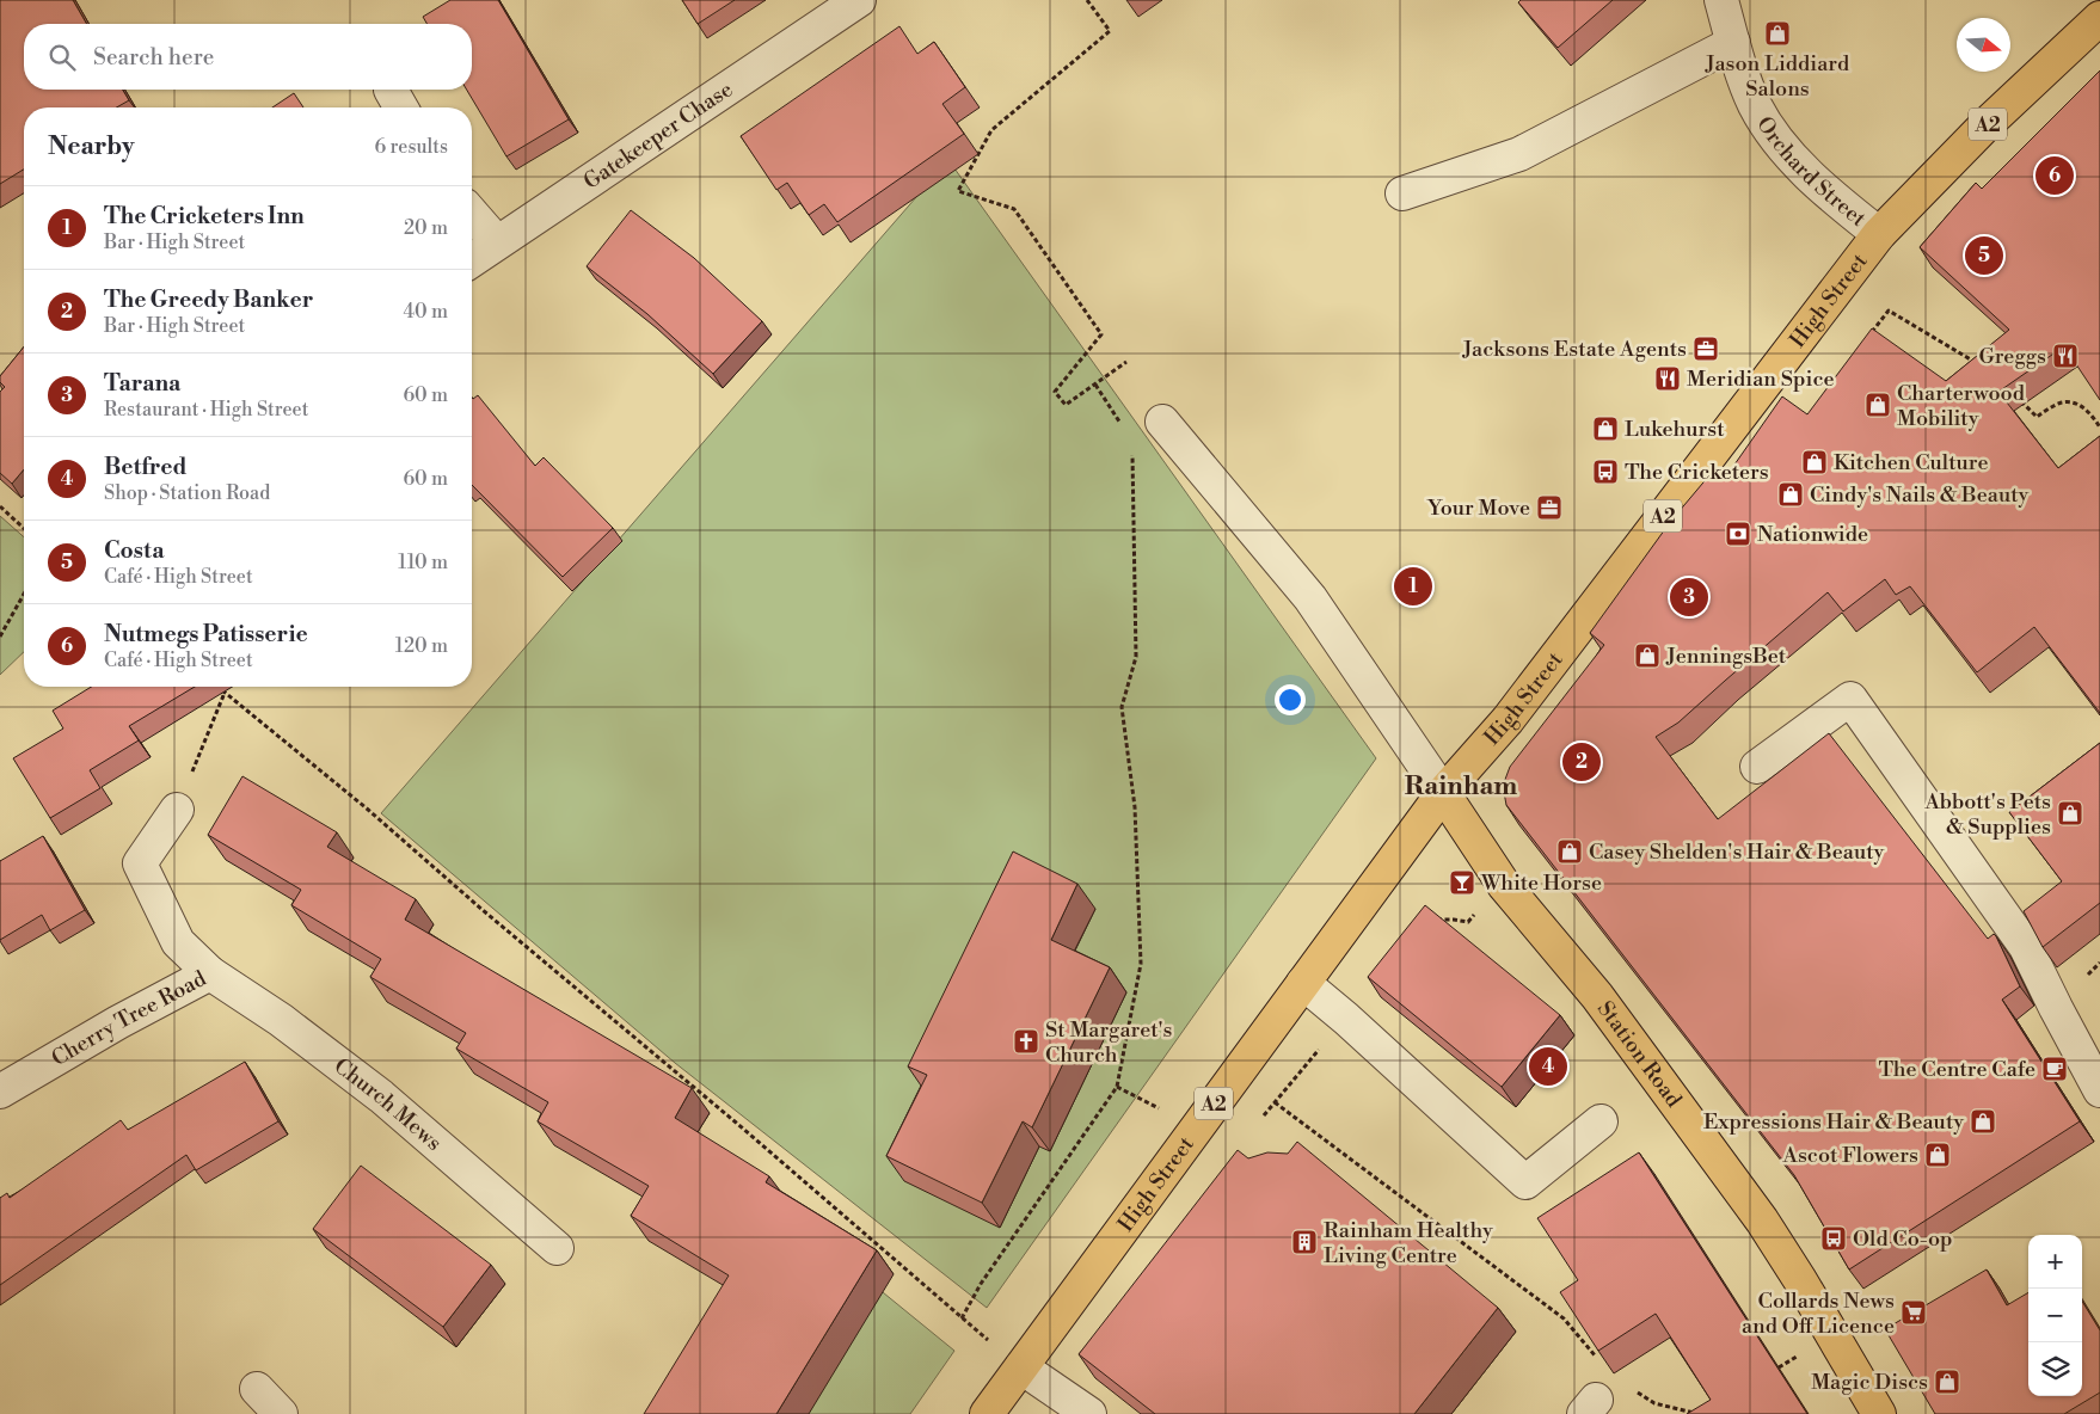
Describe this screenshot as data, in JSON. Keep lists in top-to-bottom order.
{
  "streets": {
    "main road": ["A2", "High Street", "Station Road"],
    "street": [
      "Gatekeeper Chase",
      "Orchard Street",
      "Cherry Tree Road",
      "Church Mews"
    ]
  },
  "crossings": [
    ["Orchard Street", "High Street"],
    ["High Street", "Station Road"],
    ["Cherry Tree Road", "Church Mews"]
  ],
  "districts": ["Rainham"],
  "places": {
    "shop": [
      "Jason Liddiard Salons",
      "Charterwood Mobility",
      "Lukehurst",
      "Kitchen Culture",
      "Cindy's Nails & Beauty",
      "JenningsBet",
      "Abbott's Pets & Supplies",
      "Casey Shelden's Hair & Beauty",
      "Expressions Hair & Beauty",
      "Ascot Flowers",
      "Magic Discs"
    ],
    "office": ["Jacksons Estate Agents", "Your Move"],
    "restaurant": ["Greggs", "Meridian Spice"],
    "bus stop": ["The Cricketers", "Old Co-op"],
    "bank": ["Nationwide"],
    "bar": ["White Horse"],
    "church": ["St Margaret's Church"],
    "cafe": ["The Centre Cafe"],
    "building": ["Rainham Healthy Living Centre"],
    "supermarket": ["Collards News and Off Licence"]
  },
  "north": "right",
  "page": {
    "search": "Search here",
    "heading": ["Nearby", "6 results"],
    "pins": [
      "6",
      "5",
      "1",
      "3",
      "2",
      "4"
    ],
    "list": [
      {
        "mark": "1",
        "name": "The Cricketers Inn",
        "note": "Bar · High Street",
        "value": "20 m"
      },
      {
        "mark": "2",
        "name": "The Greedy Banker",
        "note": "Bar · High Street",
        "value": "40 m"
      },
      {
        "mark": "3",
        "name": "Tarana",
        "note": "Restaurant · High Street",
        "value": "60 m"
      },
      {
        "mark": "4",
        "name": "Betfred",
        "note": "Shop · Station Road",
        "value": "60 m"
      },
      {
        "mark": "5",
        "name": "Costa",
        "note": "Café · High Street",
        "value": "110 m"
      },
      {
        "mark": "6",
        "name": "Nutmegs Patisserie",
        "note": "Café · High Street",
        "value": "120 m"
      }
    ],
    "map_buttons": ["+", "−"]
  }
}
